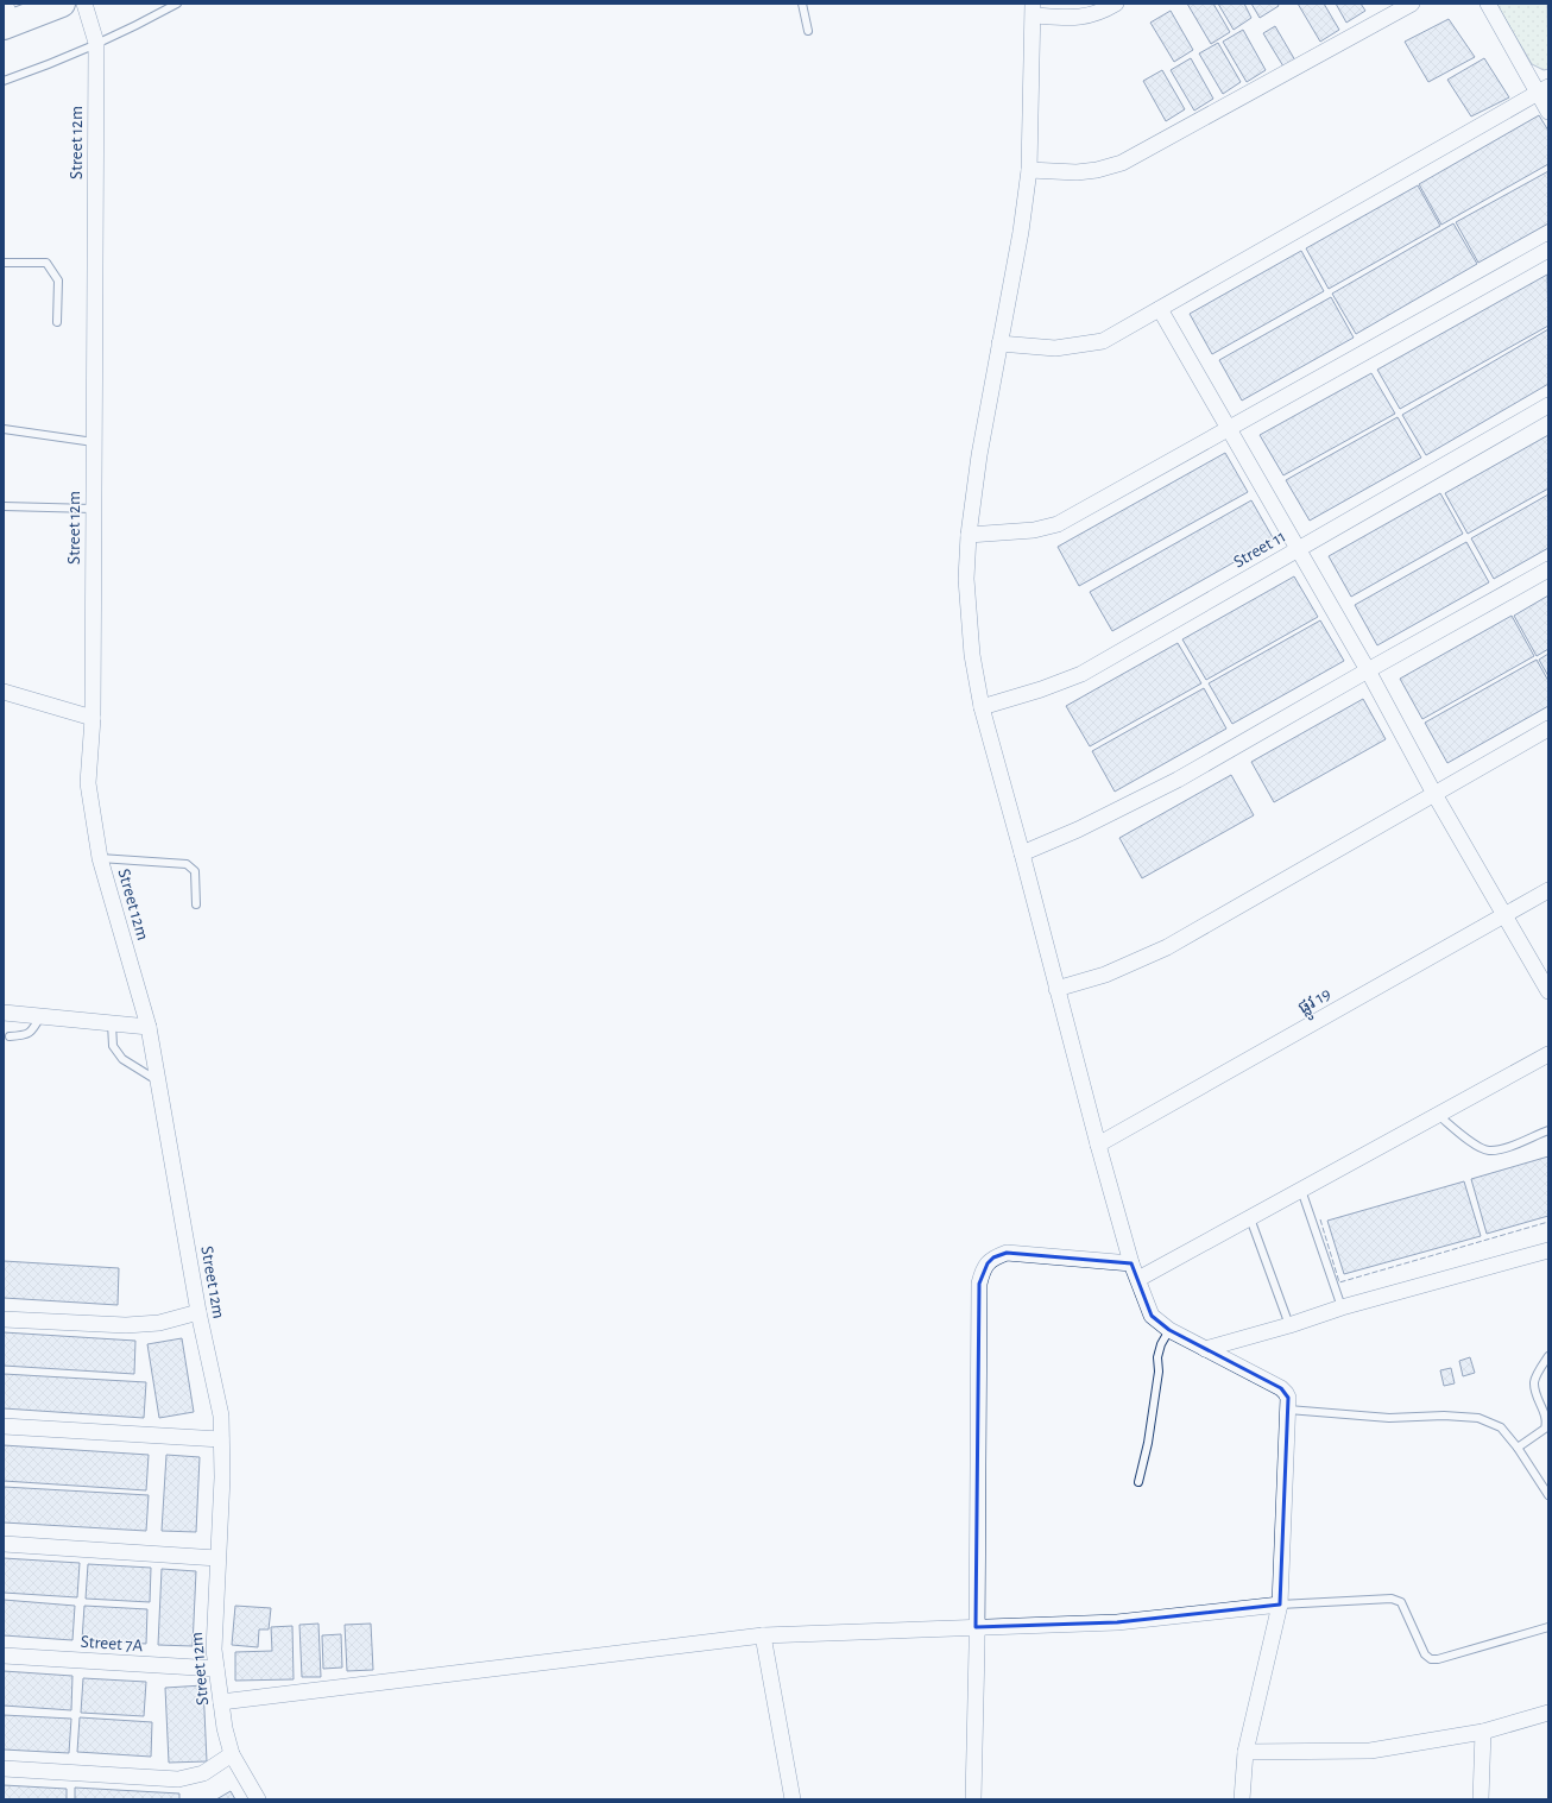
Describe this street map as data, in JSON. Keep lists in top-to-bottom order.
{
  "streets": {
    "street": [
      "Street 12m",
      "Street 11",
      "ផ្លូវ 19",
      "Street 7A"
    ]
  },
  "crossings": [
    ["Street 12m", "Street 7A"]
  ]
}
